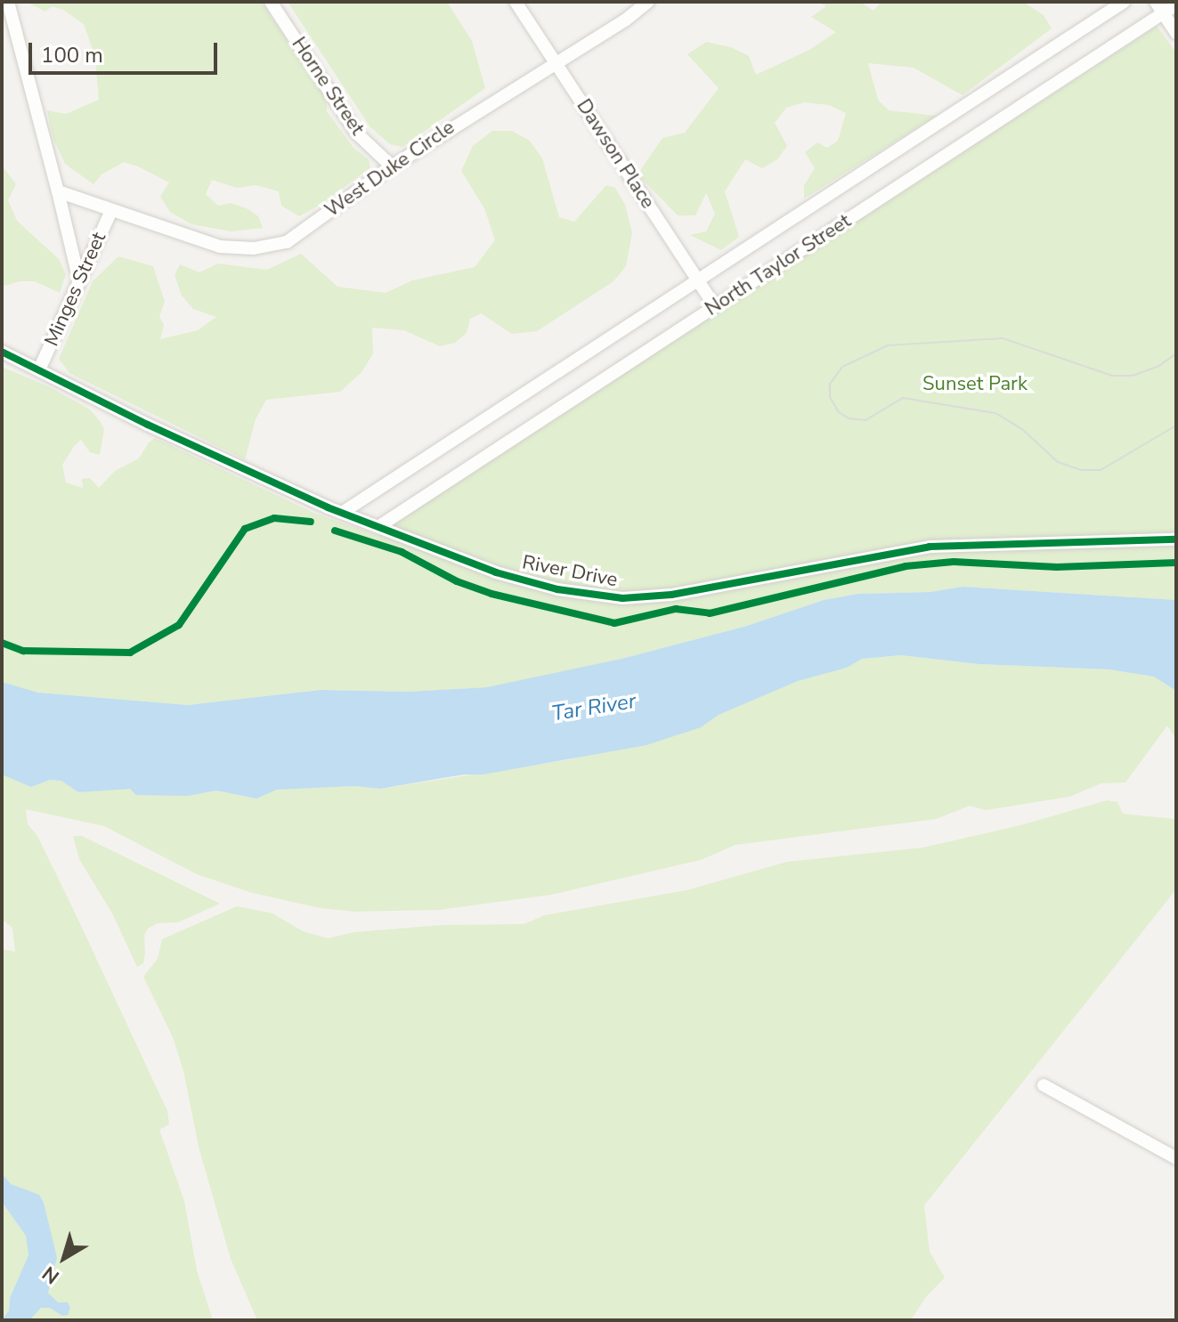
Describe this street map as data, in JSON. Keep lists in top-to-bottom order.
{
  "streets": {
    "street": [
      "Horne Street",
      "Dawson Place",
      "West Duke Circle",
      "North Taylor Street",
      "Minges Street",
      "River Drive"
    ]
  },
  "crossings": [
    ["Horne Street", "West Duke Circle"],
    ["Dawson Place", "West Duke Circle"],
    ["Dawson Place", "North Taylor Street"],
    ["West Duke Circle", "Minges Street"],
    ["North Taylor Street", "River Drive"],
    ["Minges Street", "River Drive"]
  ],
  "water": ["Tar River"],
  "parks": ["Sunset Park"],
  "scale_bar": "100 m",
  "north": "bottom left"
}
